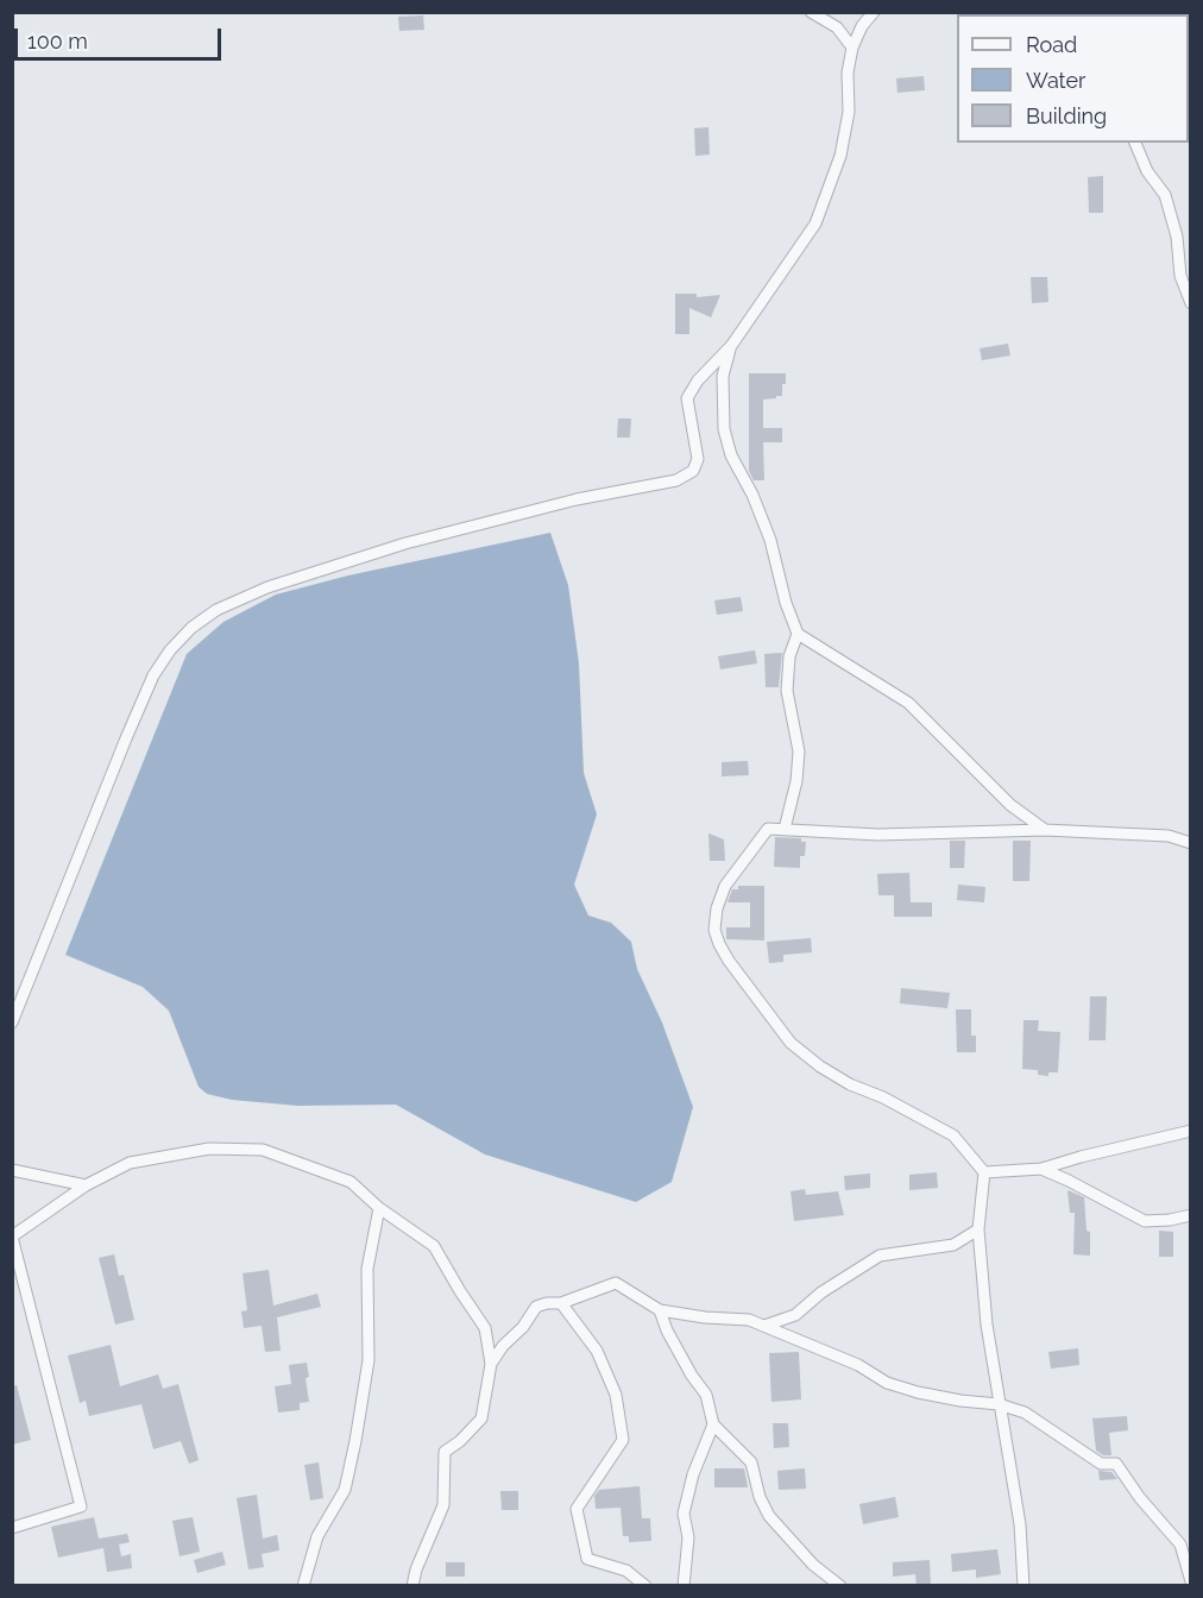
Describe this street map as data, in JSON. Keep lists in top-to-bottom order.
{
  "legend": ["Road", "Water", "Building"],
  "scale_bar": "100 m"
}
